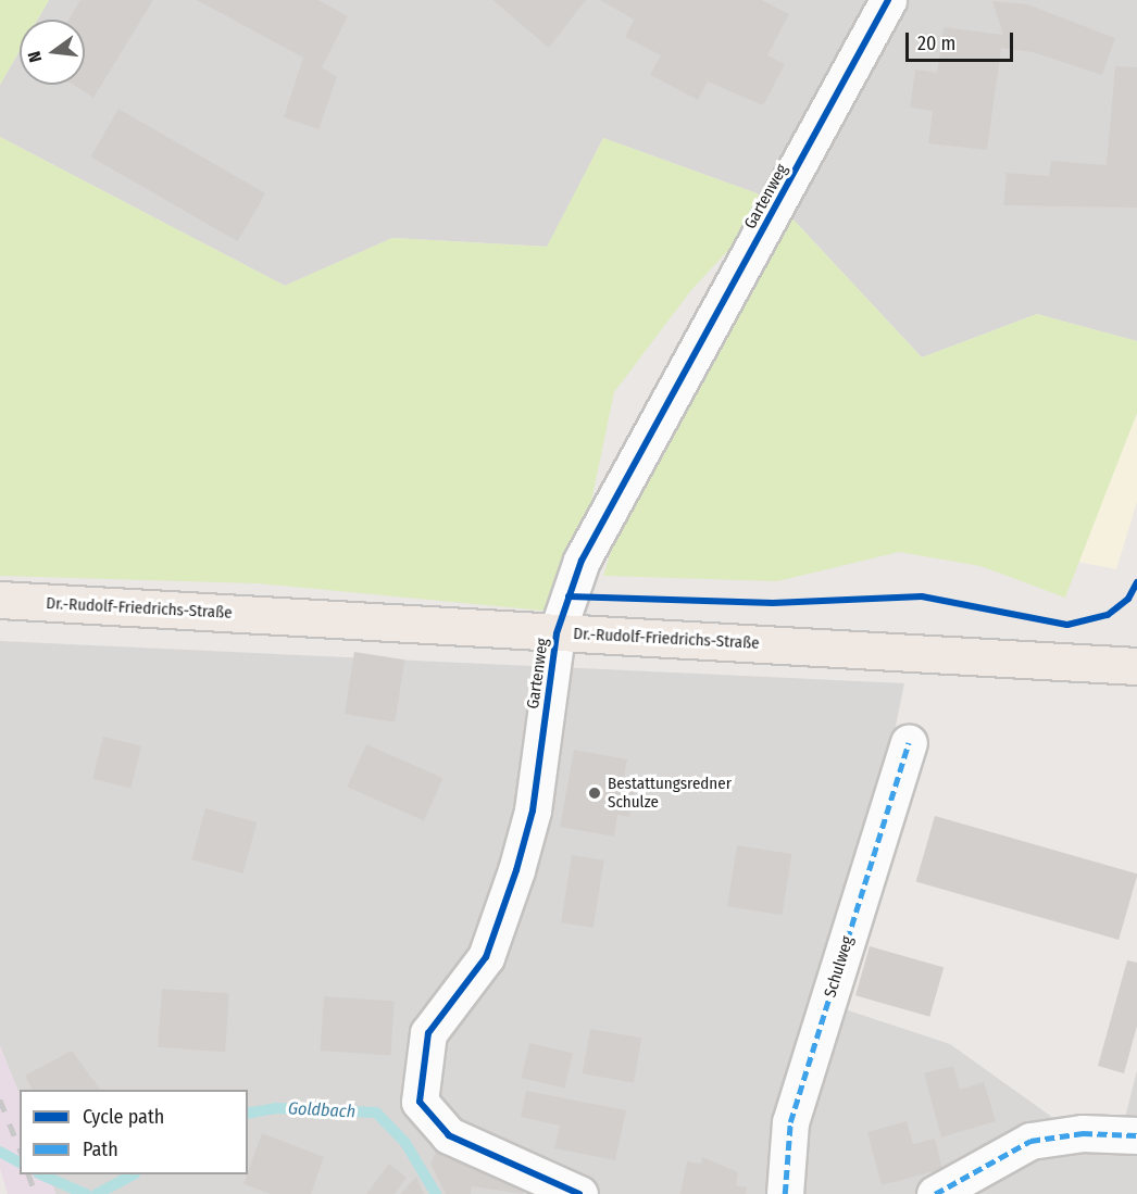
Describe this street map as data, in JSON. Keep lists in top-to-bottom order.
{
  "streets": {
    "main road": ["Dr.-Rudolf-Friedrichs-Straße"],
    "street": ["Gartenweg", "Schulweg"]
  },
  "crossings": [
    ["Gartenweg", "Dr.-Rudolf-Friedrichs-Straße"]
  ],
  "water": ["Goldbach"],
  "places": ["Bestattungsredner Schulze"],
  "legend": ["Cycle path", "Path"],
  "scale_bar": "20 m",
  "north": "left"
}
